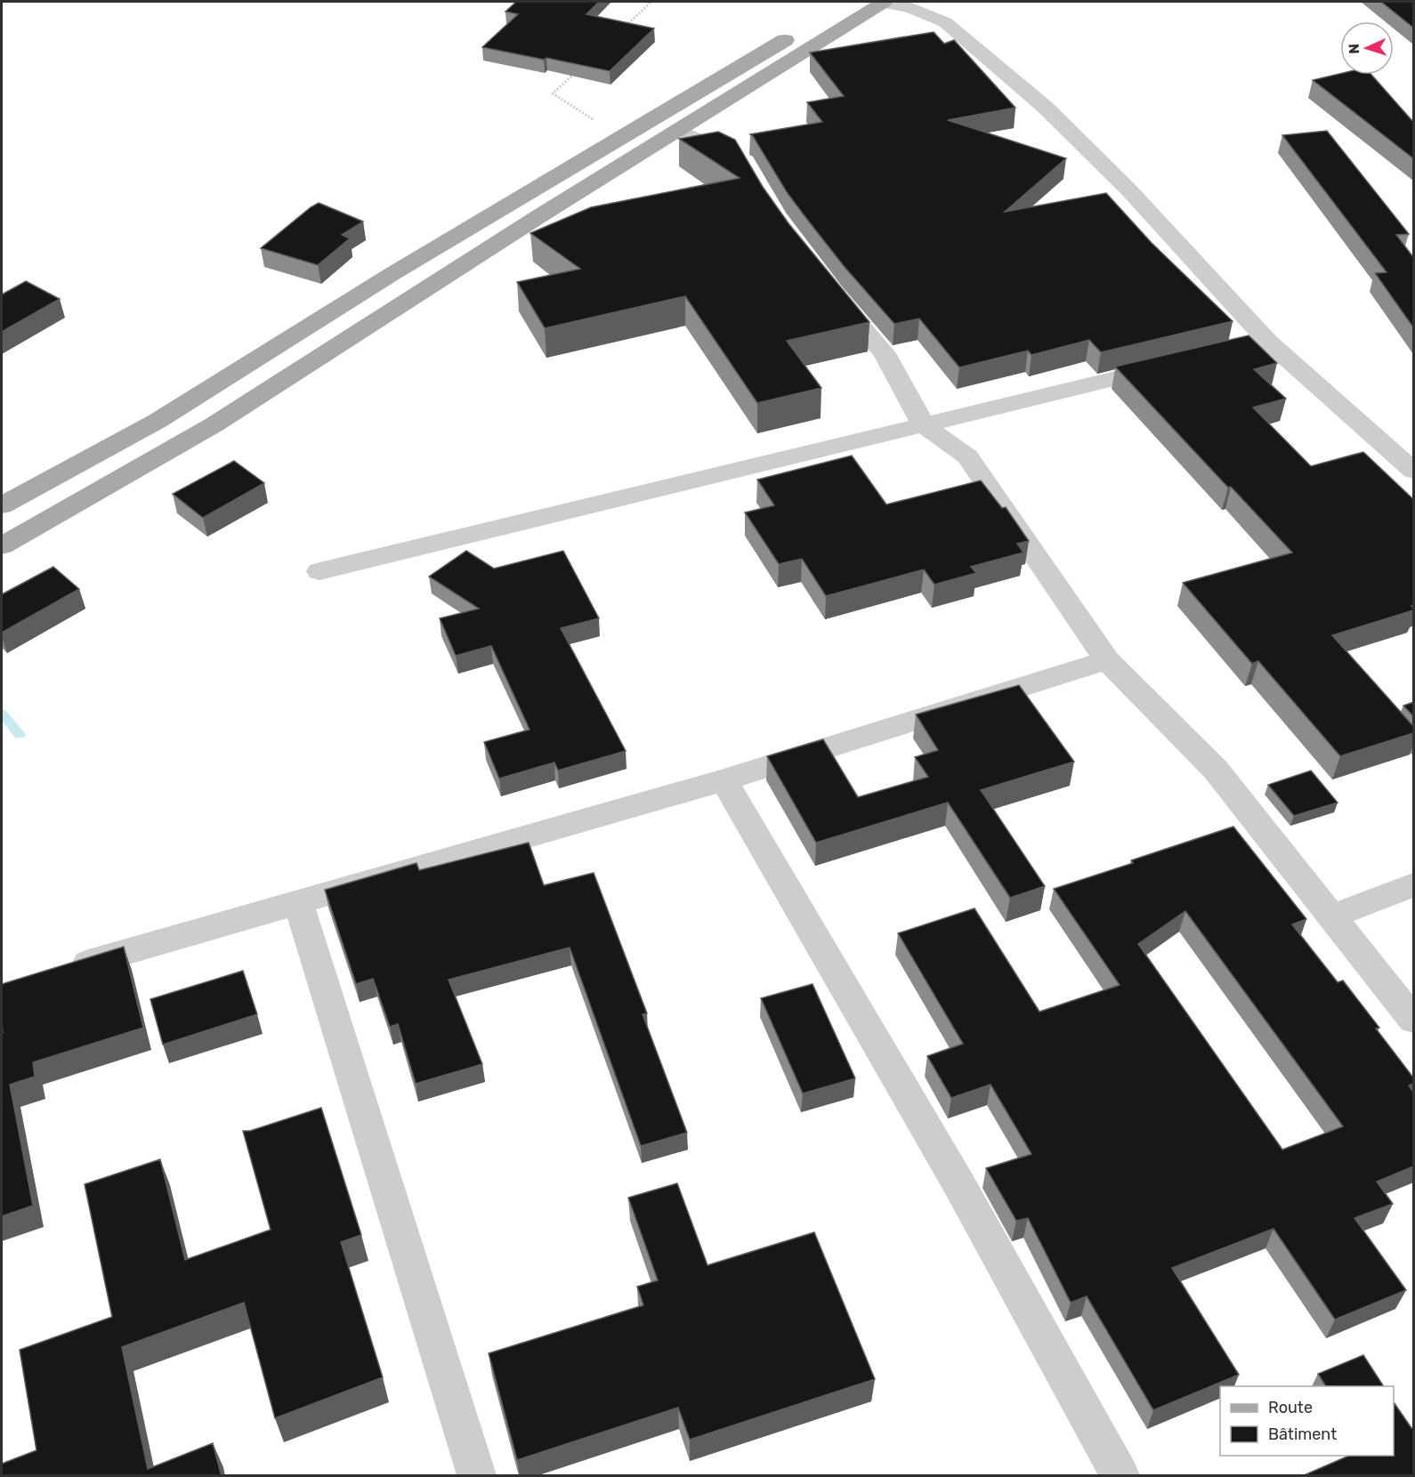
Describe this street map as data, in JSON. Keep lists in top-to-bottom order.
{
  "legend": ["Route", "Bâtiment"],
  "north": "left"
}
